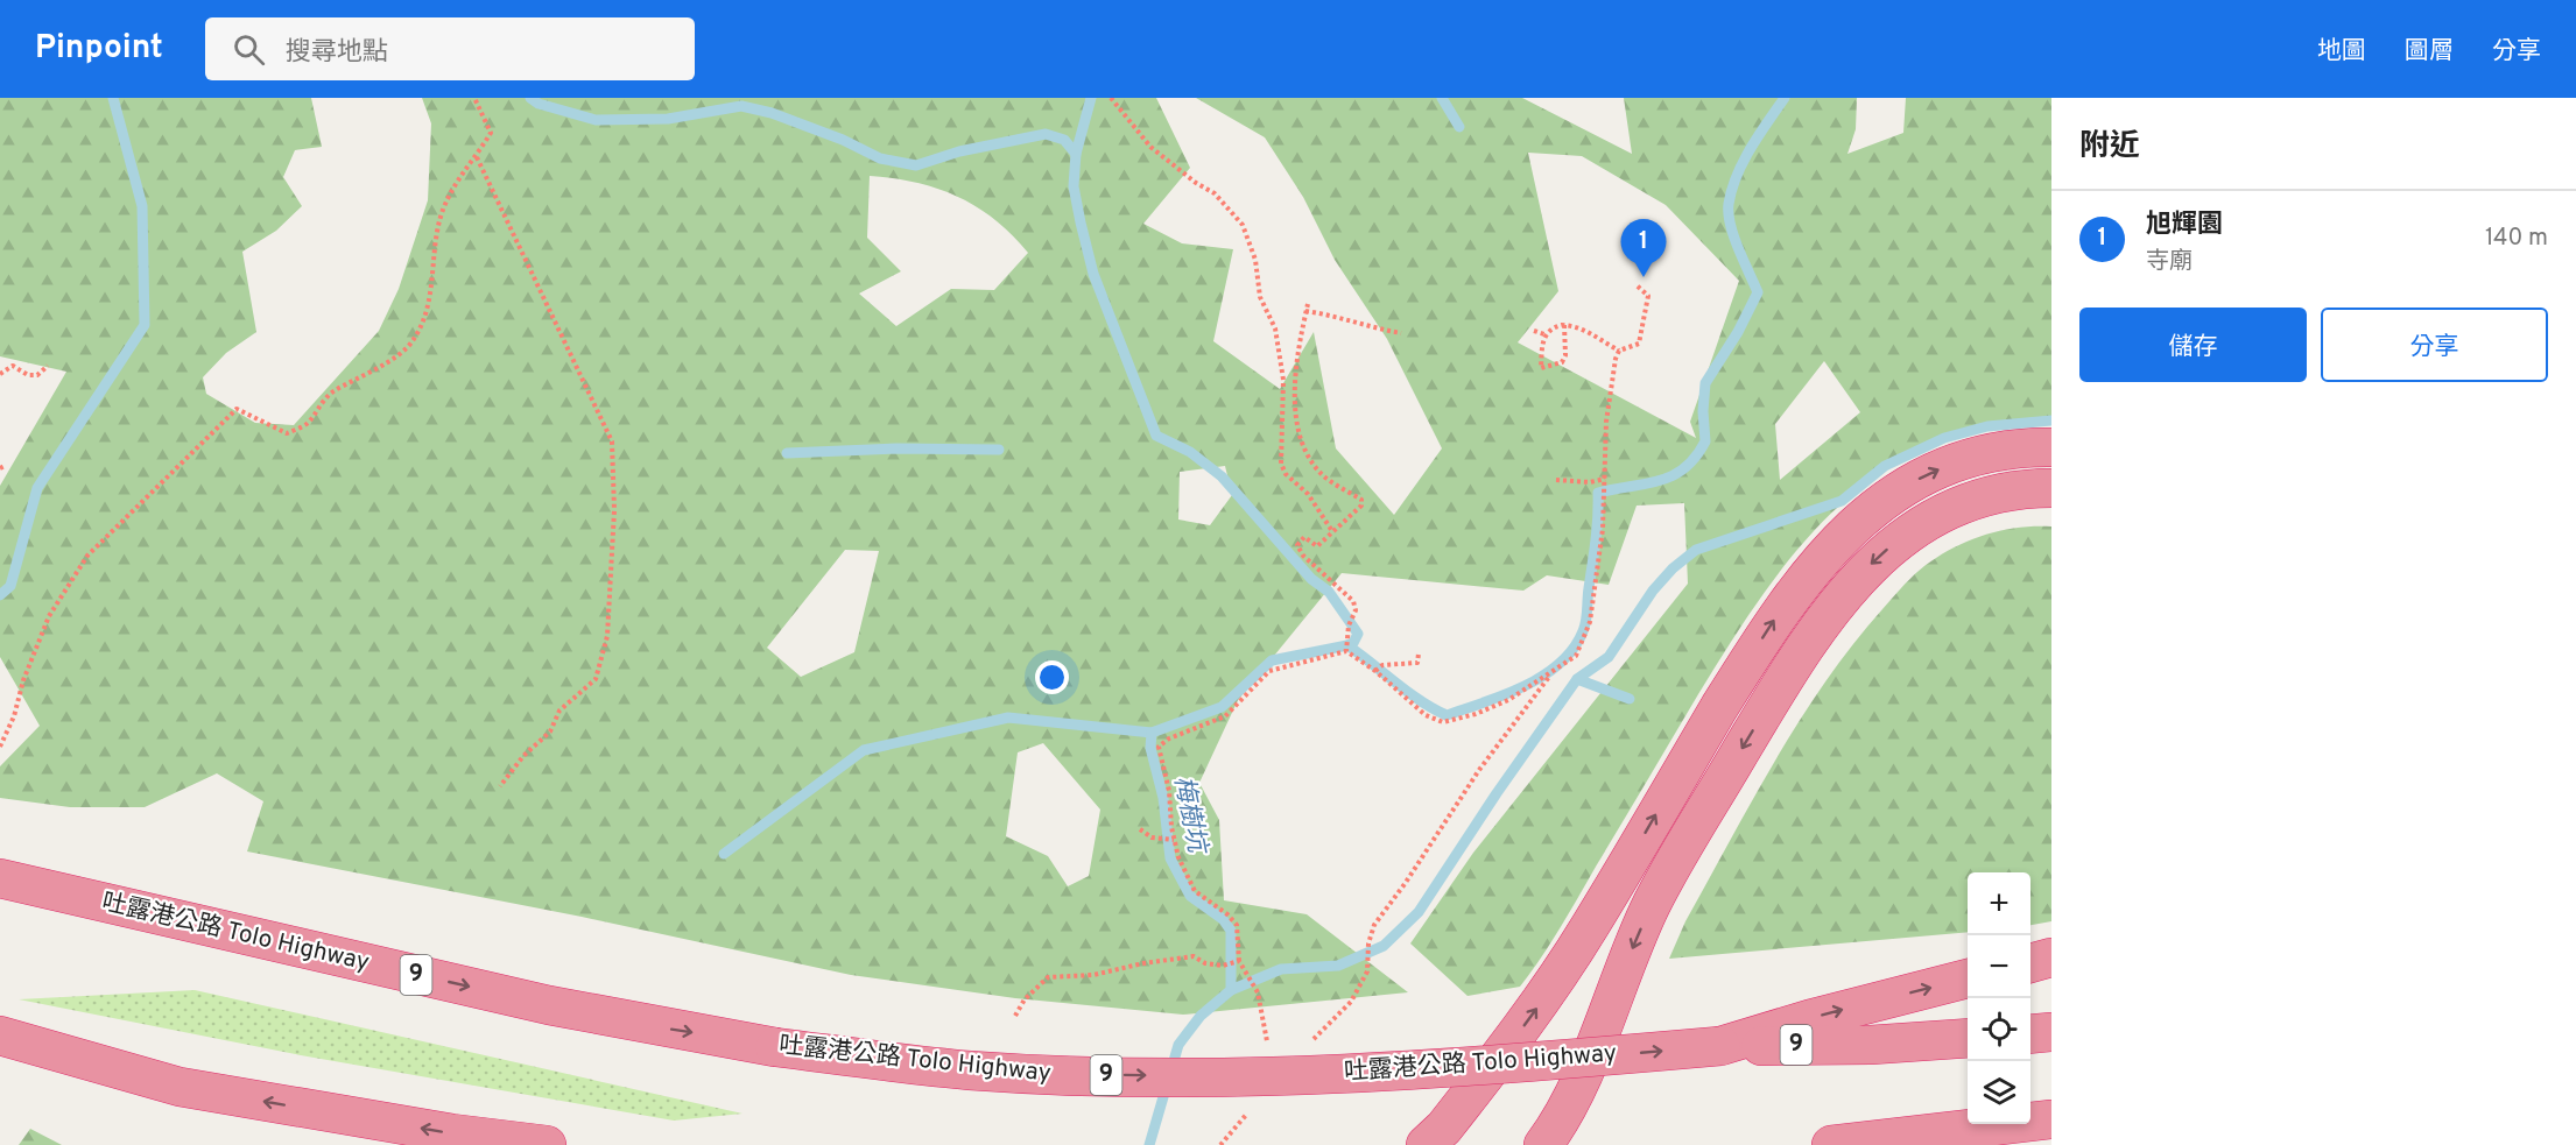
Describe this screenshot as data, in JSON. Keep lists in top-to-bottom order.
{
  "streets": {
    "highway": ["吐露港公路 Tolo Highway", "9"]
  },
  "water": ["梅樹坑"],
  "page": {
    "header": "Pinpoint",
    "search": "搜尋地點",
    "nav": ["地圖", "圖層", "分享"],
    "heading": "附近",
    "list": [
      {
        "mark": "1",
        "name": "旭輝園",
        "note": "寺廟",
        "value": "140 m"
      }
    ],
    "pins": "1",
    "buttons": ["儲存", "分享"],
    "map_buttons": ["+", "−"]
  }
}
